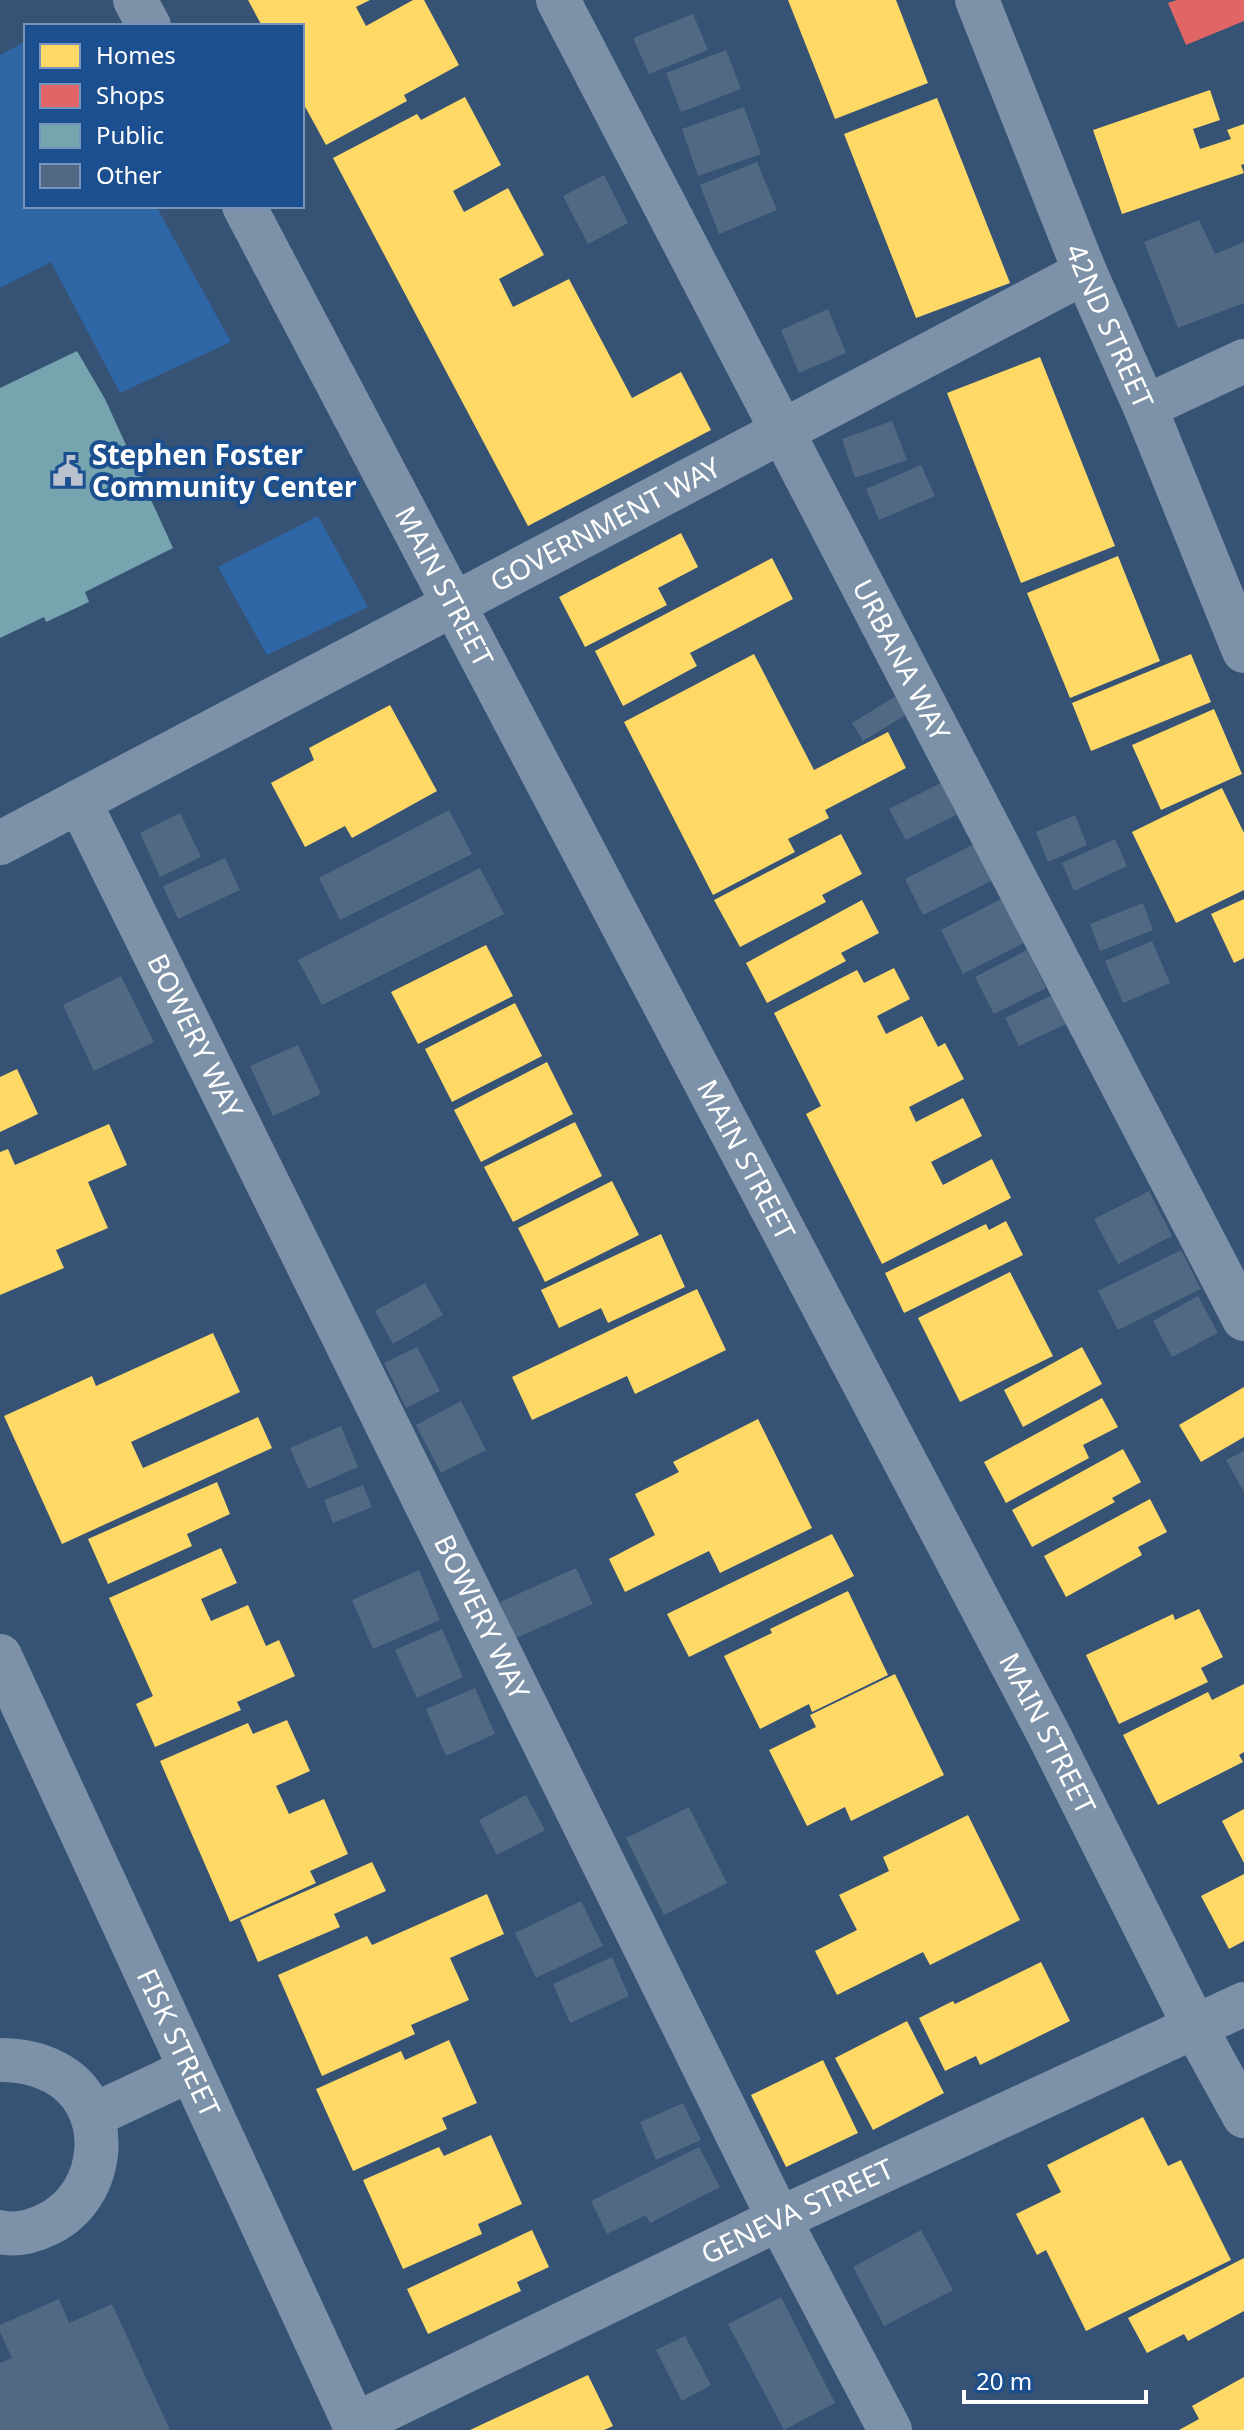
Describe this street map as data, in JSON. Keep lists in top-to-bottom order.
{
  "streets": {
    "street": [
      "42ND STREET",
      "GOVERNMENT WAY",
      "MAIN STREET",
      "URBANA WAY",
      "BOWERY WAY",
      "FISK STREET",
      "GENEVA STREET"
    ]
  },
  "crossings": [
    ["42ND STREET", "GOVERNMENT WAY"],
    ["GOVERNMENT WAY", "MAIN STREET"],
    ["GOVERNMENT WAY", "URBANA WAY"],
    ["GOVERNMENT WAY", "BOWERY WAY"],
    ["MAIN STREET", "GENEVA STREET"],
    ["BOWERY WAY", "GENEVA STREET"],
    ["FISK STREET", "GENEVA STREET"]
  ],
  "places": {
    "public building": ["Stephen Foster Community Center"]
  },
  "legend": [
    "Homes",
    "Shops",
    "Public",
    "Other"
  ],
  "scale_bar": "20 m"
}
